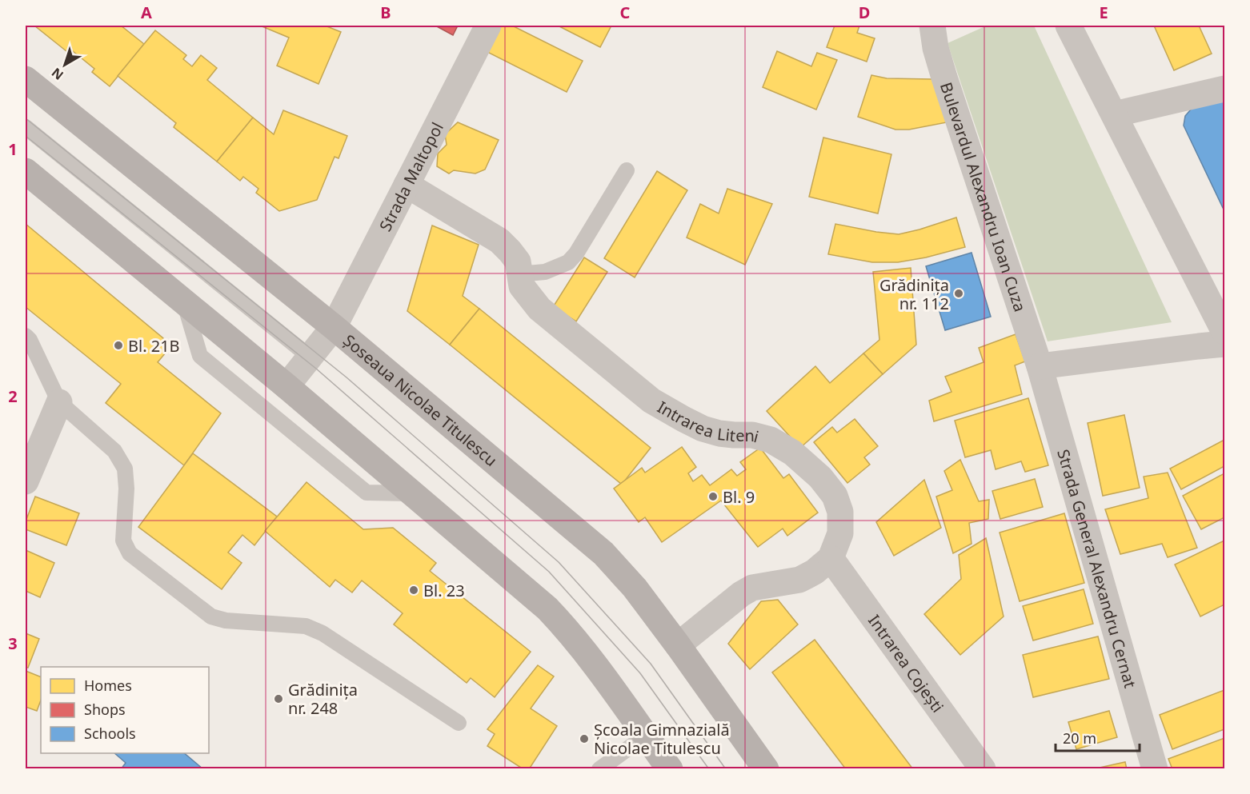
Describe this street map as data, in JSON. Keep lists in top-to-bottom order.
{
  "streets": {
    "main road": ["Șoseaua Nicolae Titulescu"],
    "street": [
      "Strada Maltopol",
      "Bulevardul Alexandru Ioan Cuza",
      "Intrarea Liteni",
      "Strada General Alexandru Cernat",
      "Intrarea Cojești"
    ]
  },
  "crossings": [
    ["Strada Maltopol", "Șoseaua Nicolae Titulescu"],
    ["Strada Maltopol", "Intrarea Liteni"],
    ["Bulevardul Alexandru Ioan Cuza", "Strada General Alexandru Cernat"],
    ["Intrarea Liteni", "Intrarea Cojești"]
  ],
  "places": [
    "Grădinița nr. 112",
    "Bl. 21B",
    "Bl. 9",
    "Bl. 23",
    "Grădinița nr. 248",
    "Școala Gimnazială Nicolae Titulescu"
  ],
  "legend": ["Homes", "Shops", "Schools"],
  "scale_bar": "20 m",
  "north": "bottom left",
  "grid": {
    "columns": [
      "A",
      "B",
      "C",
      "D",
      "E"
    ],
    "rows": ["1", "2", "3"]
  }
}
